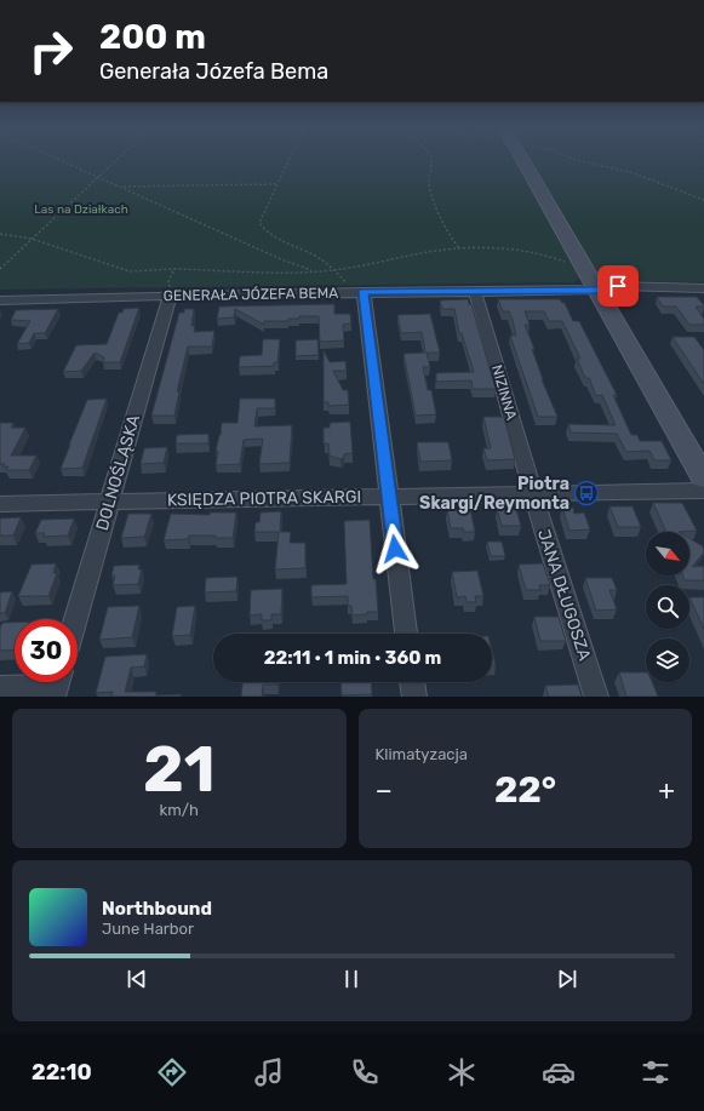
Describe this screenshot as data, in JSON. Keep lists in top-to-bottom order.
{
  "streets": {
    "street": [
      "GENERAŁA JÓZEFA BEMA",
      "NIZINNA",
      "DOLNOŚLĄSKA",
      "KSIĘDZA PIOTRA SKARGI",
      "JANA DŁUGOSZA"
    ]
  },
  "crossings": [
    ["GENERAŁA JÓZEFA BEMA", "NIZINNA"],
    ["GENERAŁA JÓZEFA BEMA", "DOLNOŚLĄSKA"],
    ["NIZINNA", "KSIĘDZA PIOTRA SKARGI"],
    ["NIZINNA", "JANA DŁUGOSZA"],
    ["DOLNOŚLĄSKA", "KSIĘDZA PIOTRA SKARGI"],
    ["KSIĘDZA PIOTRA SKARGI", "JANA DŁUGOSZA"]
  ],
  "parks": ["Las na Działkach"],
  "places": {
    "bus stop": ["Piotra Skargi/Reymonta"]
  },
  "north": "bottom right",
  "page": {
    "turn": ["200 m", "Generała Józefa Bema"],
    "limit": "30",
    "trip": "22:11 · 1 min · 360 m",
    "tile": [
      ["21", "km/h"],
      "Klimatyzacja"
    ],
    "heat": ["−", "22°", "+"],
    "song": ["Northbound", "June Harbor"],
    "tabs": "22:10"
  }
}
